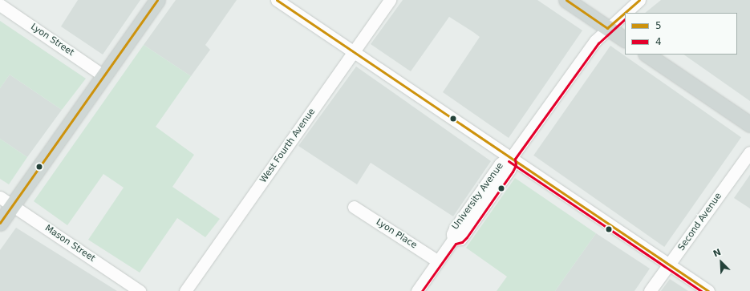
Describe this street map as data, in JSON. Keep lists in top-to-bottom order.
{
  "streets": {
    "street": [
      "Lyon Street",
      "West Fourth Avenue",
      "University Avenue",
      "Second Avenue",
      "Lyon Place",
      "Mason Street"
    ]
  },
  "crossings": [
    ["University Avenue", "Lyon Place"]
  ],
  "lines": ["transit line 5", "transit line 4"],
  "legend": ["5", "4"],
  "north": "top left"
}
